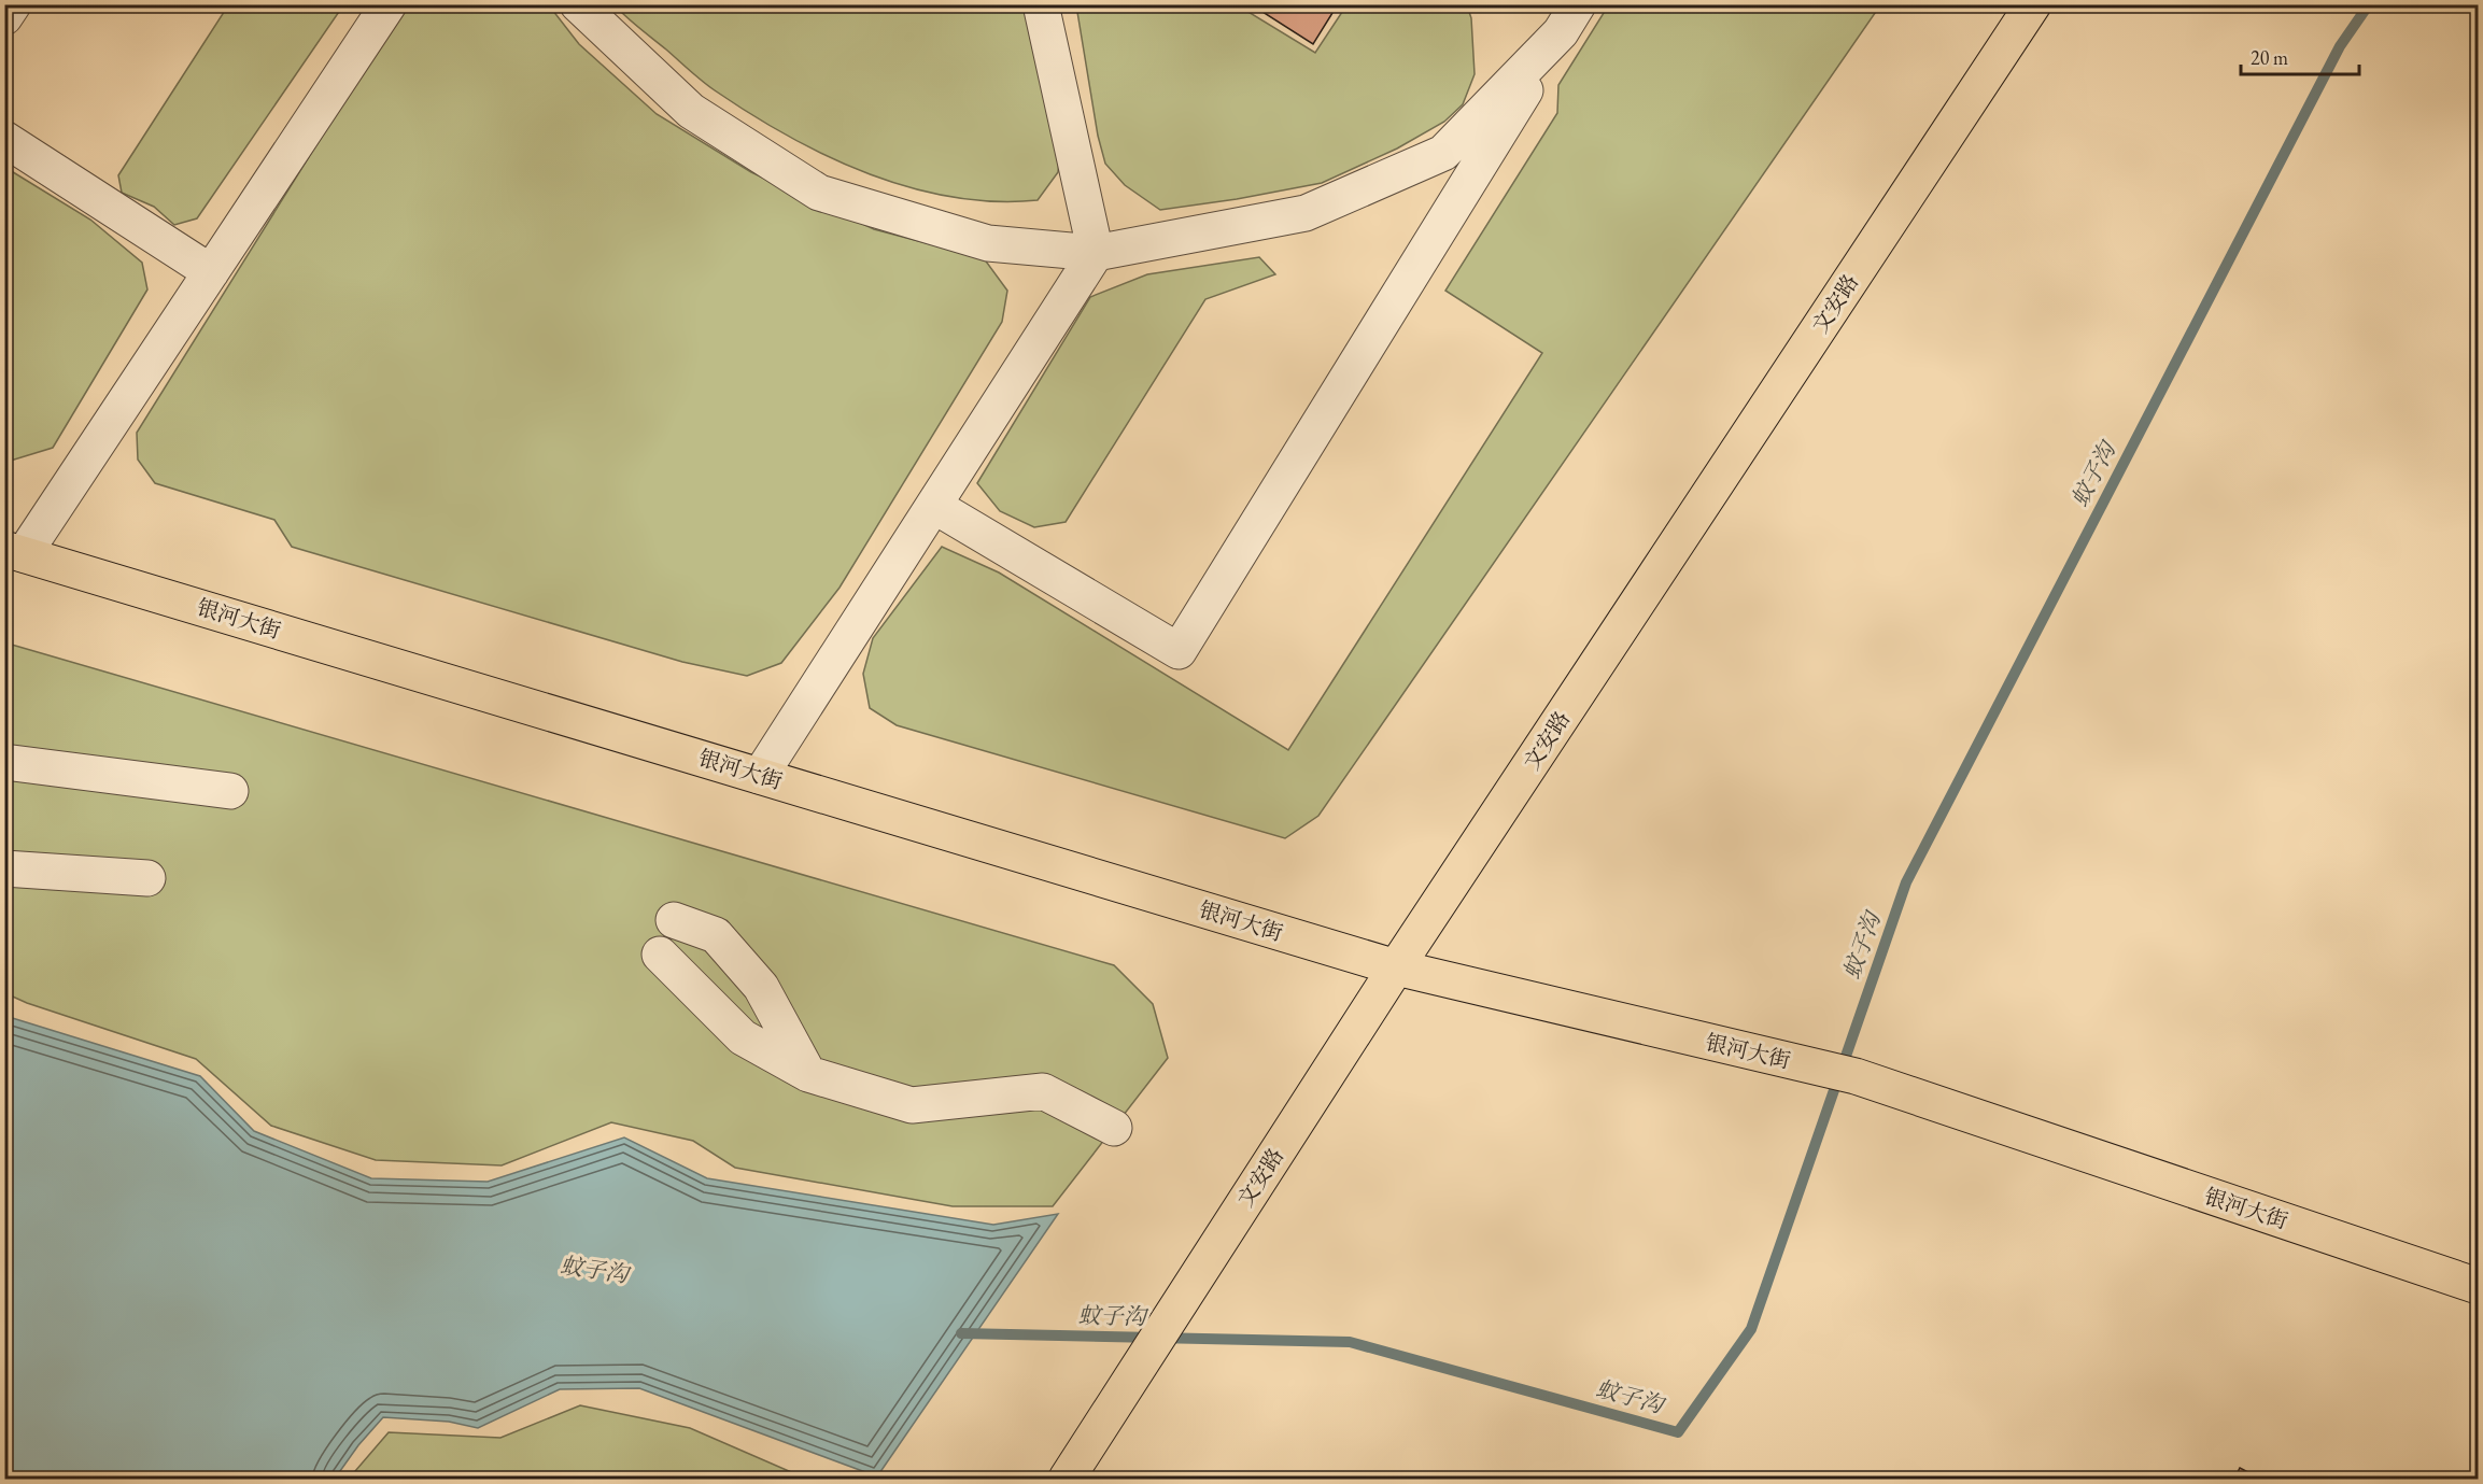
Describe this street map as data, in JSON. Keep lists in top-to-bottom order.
{
  "streets": {
    "main road": ["文安路", "银河大街"]
  },
  "crossings": [
    ["文安路", "银河大街"]
  ],
  "water": ["蚊子沟"],
  "scale_bar": "20 m"
}
